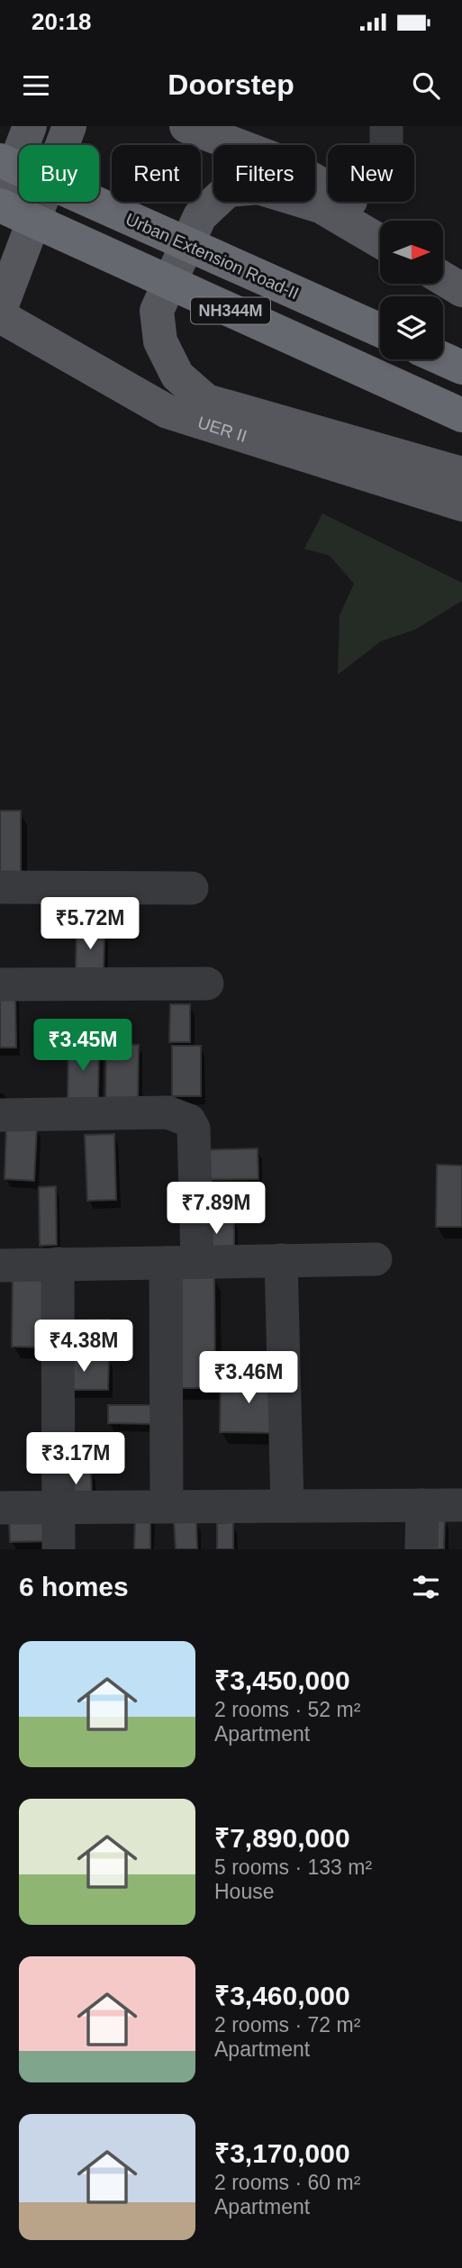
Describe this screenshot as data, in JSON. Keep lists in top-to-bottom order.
{
  "streets": {
    "highway": ["Urban Extension Road-II", "NH344M"],
    "main road": ["UER II"]
  },
  "north": "right",
  "page": {
    "status": "20:18",
    "header": "Doorstep",
    "chip": [
      "Buy",
      "Rent",
      "Filters",
      "New"
    ],
    "price": [
      "₹5.72M",
      "₹3.45M",
      "₹7.89M",
      "₹4.38M",
      "₹3.46M",
      "₹3.17M"
    ],
    "heading": "6 homes",
    "list": [
      {
        "name": "₹3,450,000",
        "note": "2 rooms · 52 m² · Apartment"
      },
      {
        "name": "₹7,890,000",
        "note": "5 rooms · 133 m² · House"
      },
      {
        "name": "₹3,460,000",
        "note": "2 rooms · 72 m² · Apartment"
      },
      {
        "name": "₹3,170,000",
        "note": "2 rooms · 60 m² · Apartment"
      }
    ]
  }
}
